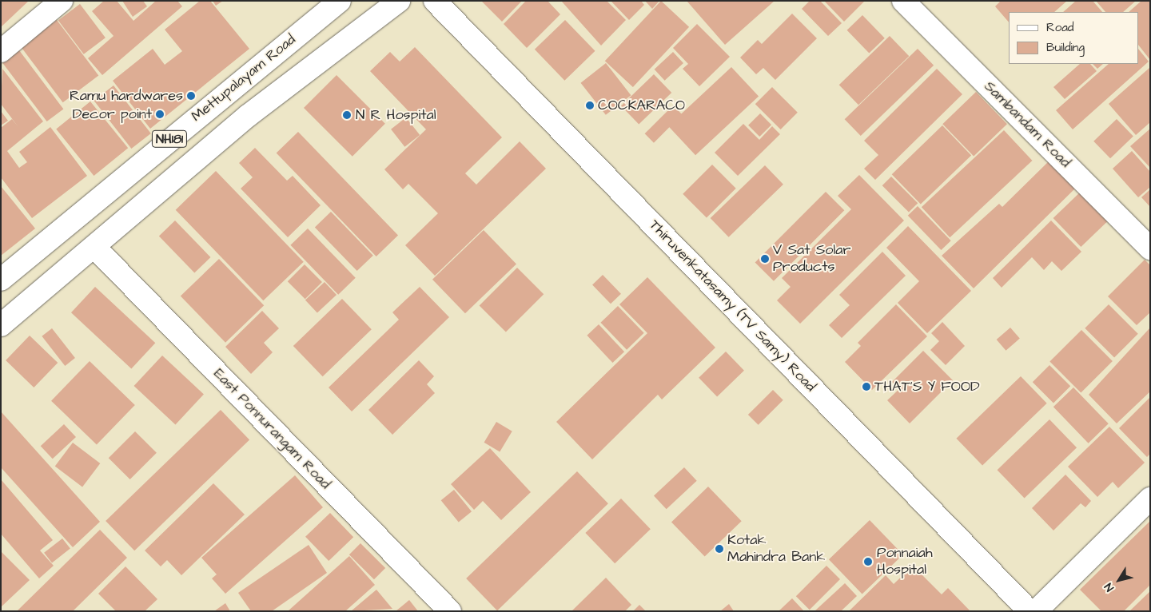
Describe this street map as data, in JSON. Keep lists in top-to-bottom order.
{
  "streets": {
    "main road": [
      "Mettupalayam Road",
      "Sambandam Road",
      "NH181",
      "Thiruvenkatasamy (TV Samy) Road",
      "East Ponnurangam Road"
    ]
  },
  "crossings": [
    ["NH181", "East Ponnurangam Road"]
  ],
  "places": [
    "Ramu hardwares",
    "COCKARACO",
    "Decor point",
    "N R Hospital",
    "V Sat Solar Products",
    "THAT'S Y FOOD",
    "Kotak Mahindra Bank",
    "Ponnaiah Hospital"
  ],
  "legend": ["Road", "Building"],
  "north": "bottom left"
}
